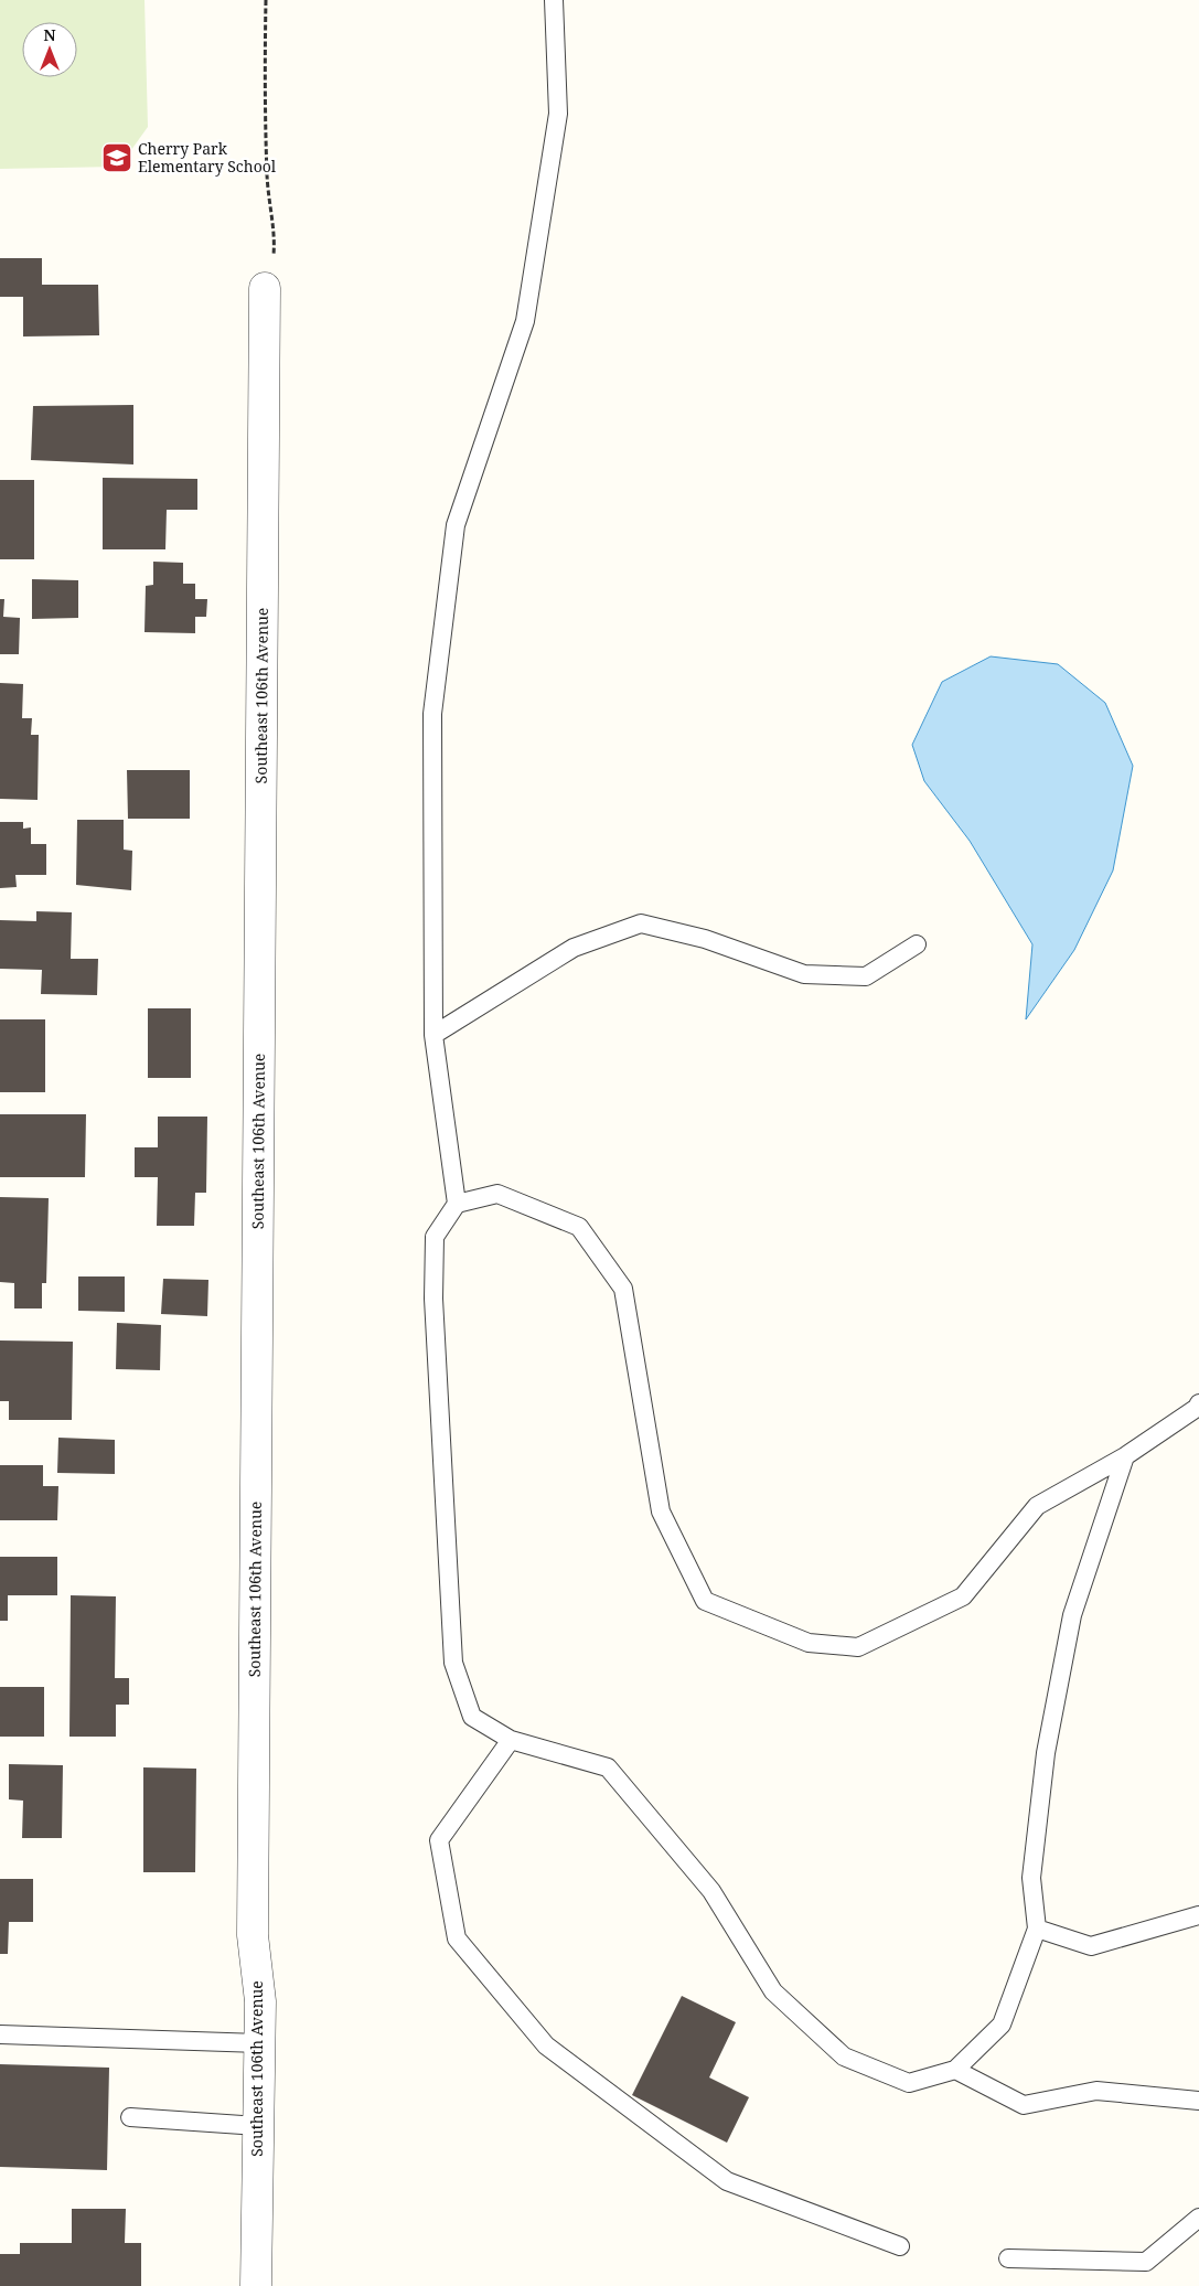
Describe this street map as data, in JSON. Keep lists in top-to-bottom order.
{
  "streets": {
    "street": ["Southeast 106th Avenue"]
  },
  "places": {
    "school or university": ["Cherry Park Elementary School"]
  },
  "north": "top"
}
